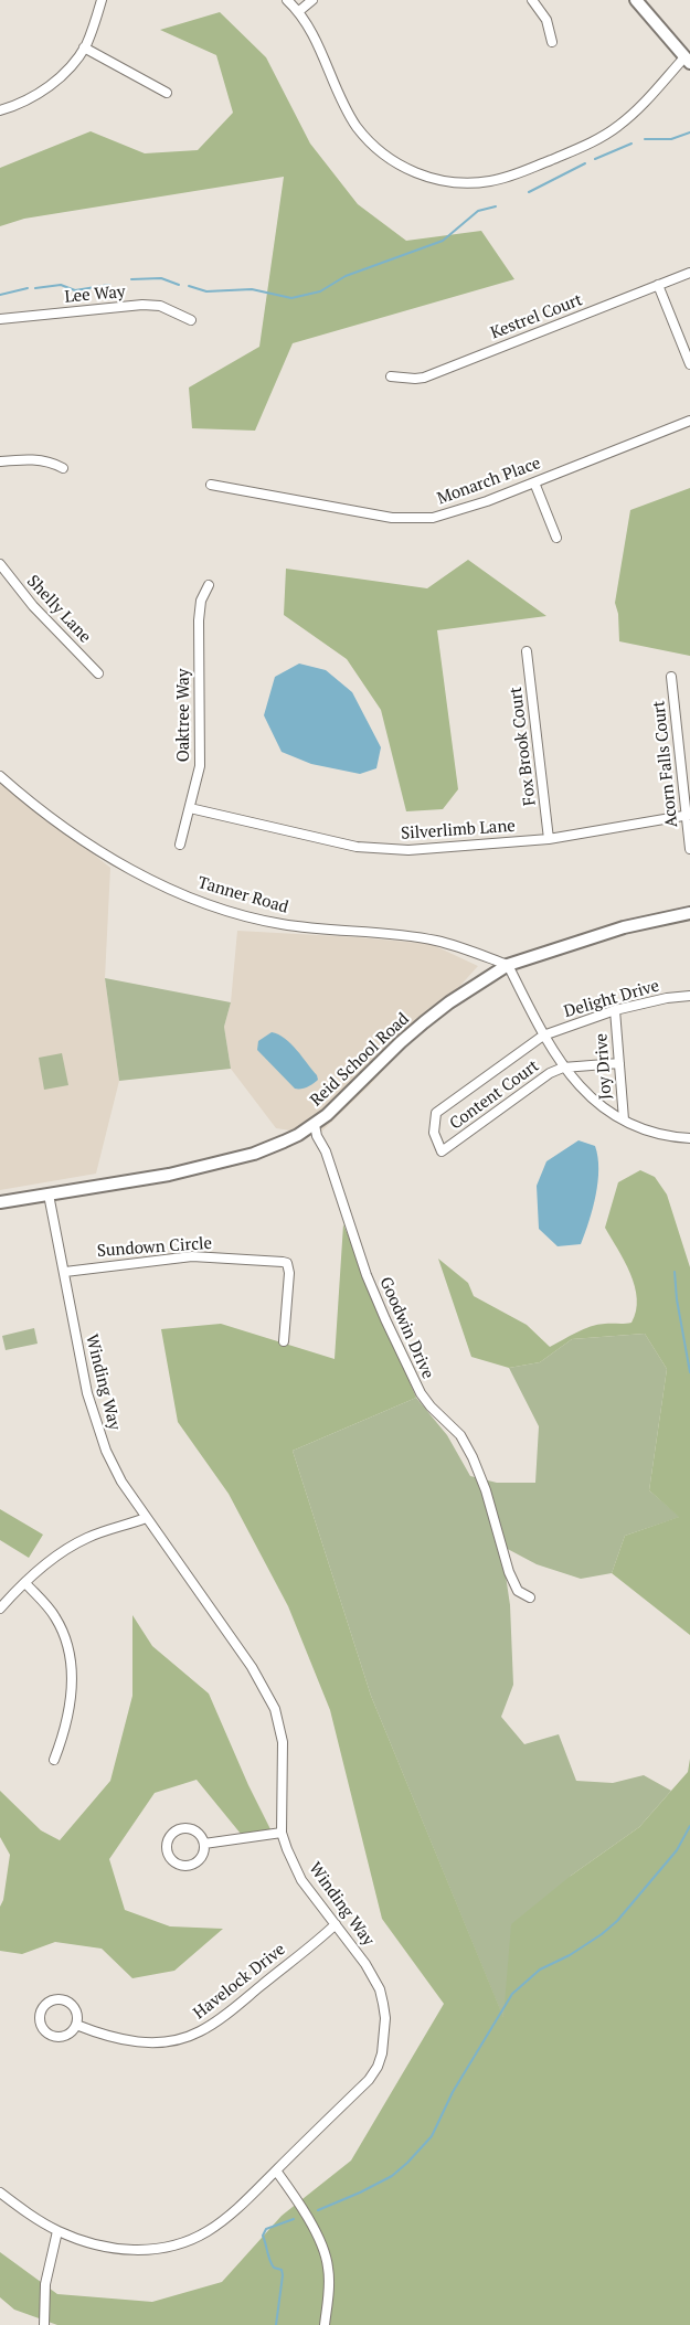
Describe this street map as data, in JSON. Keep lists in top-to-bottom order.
{
  "streets": {
    "street": [
      "Lee Way",
      "Kestrel Court",
      "Monarch Place",
      "Shelly Lane",
      "Oaktree Way",
      "Fox Brook Court",
      "Acorn Falls Court",
      "Silverlimb Lane",
      "Tanner Road",
      "Delight Drive",
      "Reid School Road",
      "Joy Drive",
      "Content Court",
      "Sundown Circle",
      "Goodwin Drive",
      "Winding Way",
      "Havelock Drive"
    ]
  },
  "crossings": [
    ["Oaktree Way", "Silverlimb Lane"],
    ["Fox Brook Court", "Silverlimb Lane"],
    ["Acorn Falls Court", "Silverlimb Lane"],
    ["Tanner Road", "Reid School Road"],
    ["Delight Drive", "Joy Drive"],
    ["Delight Drive", "Content Court"],
    ["Reid School Road", "Goodwin Drive"],
    ["Reid School Road", "Winding Way"],
    ["Joy Drive", "Content Court"],
    ["Sundown Circle", "Winding Way"],
    ["Winding Way", "Havelock Drive"]
  ]
}
